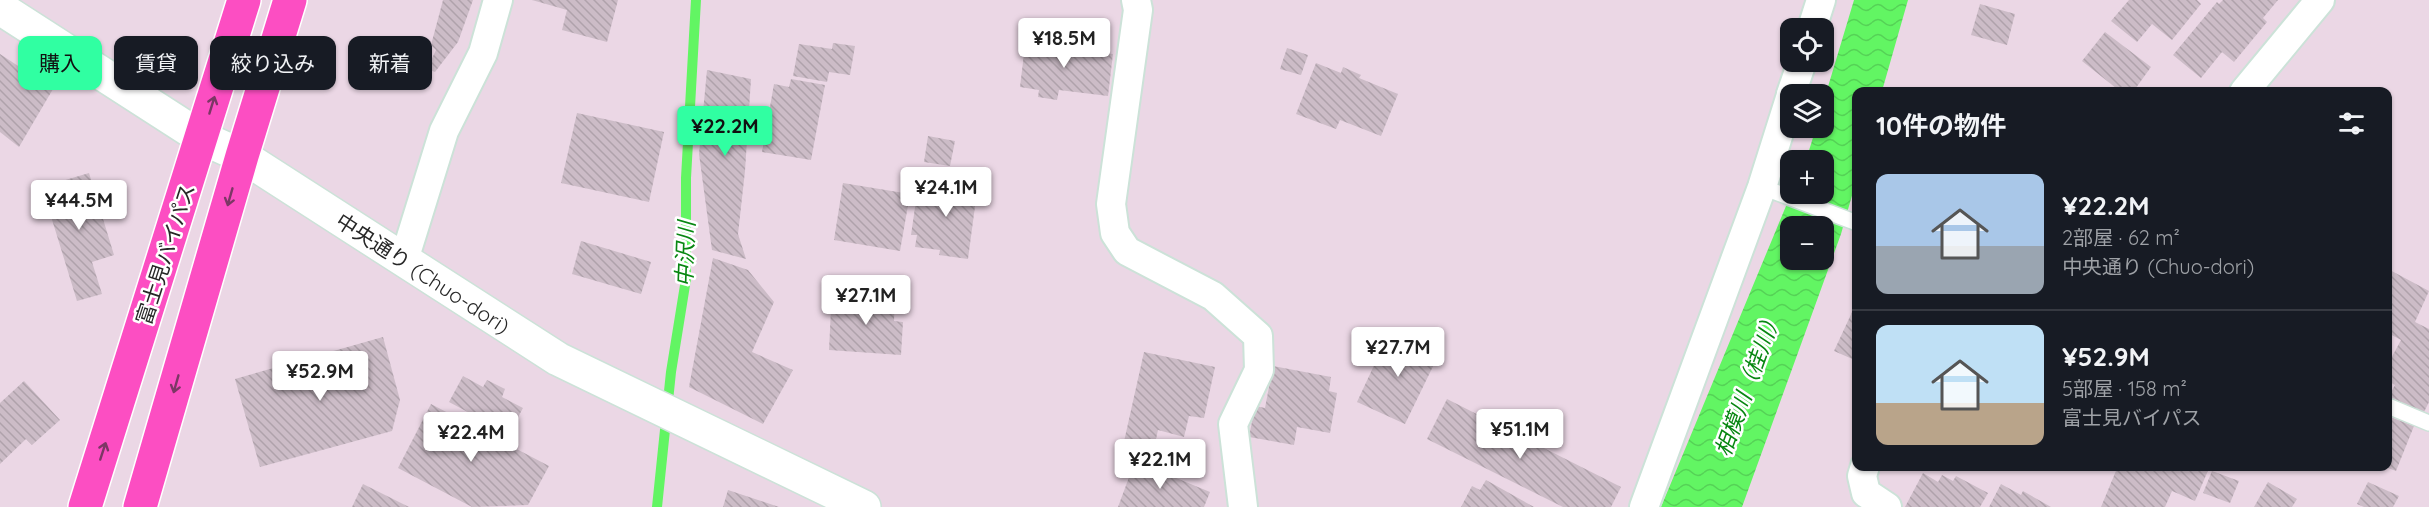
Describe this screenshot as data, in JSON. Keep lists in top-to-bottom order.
{
  "streets": {
    "highway": ["富士見バイパス"],
    "street": ["中央通り (Chuo-dori)"]
  },
  "crossings": [
    ["富士見バイパス", "中央通り (Chuo-dori)"]
  ],
  "water": ["中沢川", "相模川（桂川）"],
  "page": {
    "map_buttons": ["+", "−"],
    "price": [
      "¥18.5M",
      "¥22.2M",
      "¥24.1M",
      "¥44.5M",
      "¥27.1M",
      "¥27.7M",
      "¥52.9M",
      "¥51.1M",
      "¥22.4M",
      "¥22.1M"
    ],
    "chip": [
      "購入",
      "賃貸",
      "絞り込み",
      "新着"
    ],
    "heading": "10件の物件",
    "list": [
      {
        "name": "¥22.2M",
        "note": "2部屋 · 62 m² · 中央通り (Chuo-dori)"
      },
      {
        "name": "¥52.9M",
        "note": "5部屋 · 158 m² · 富士見バイパス"
      }
    ]
  }
}
